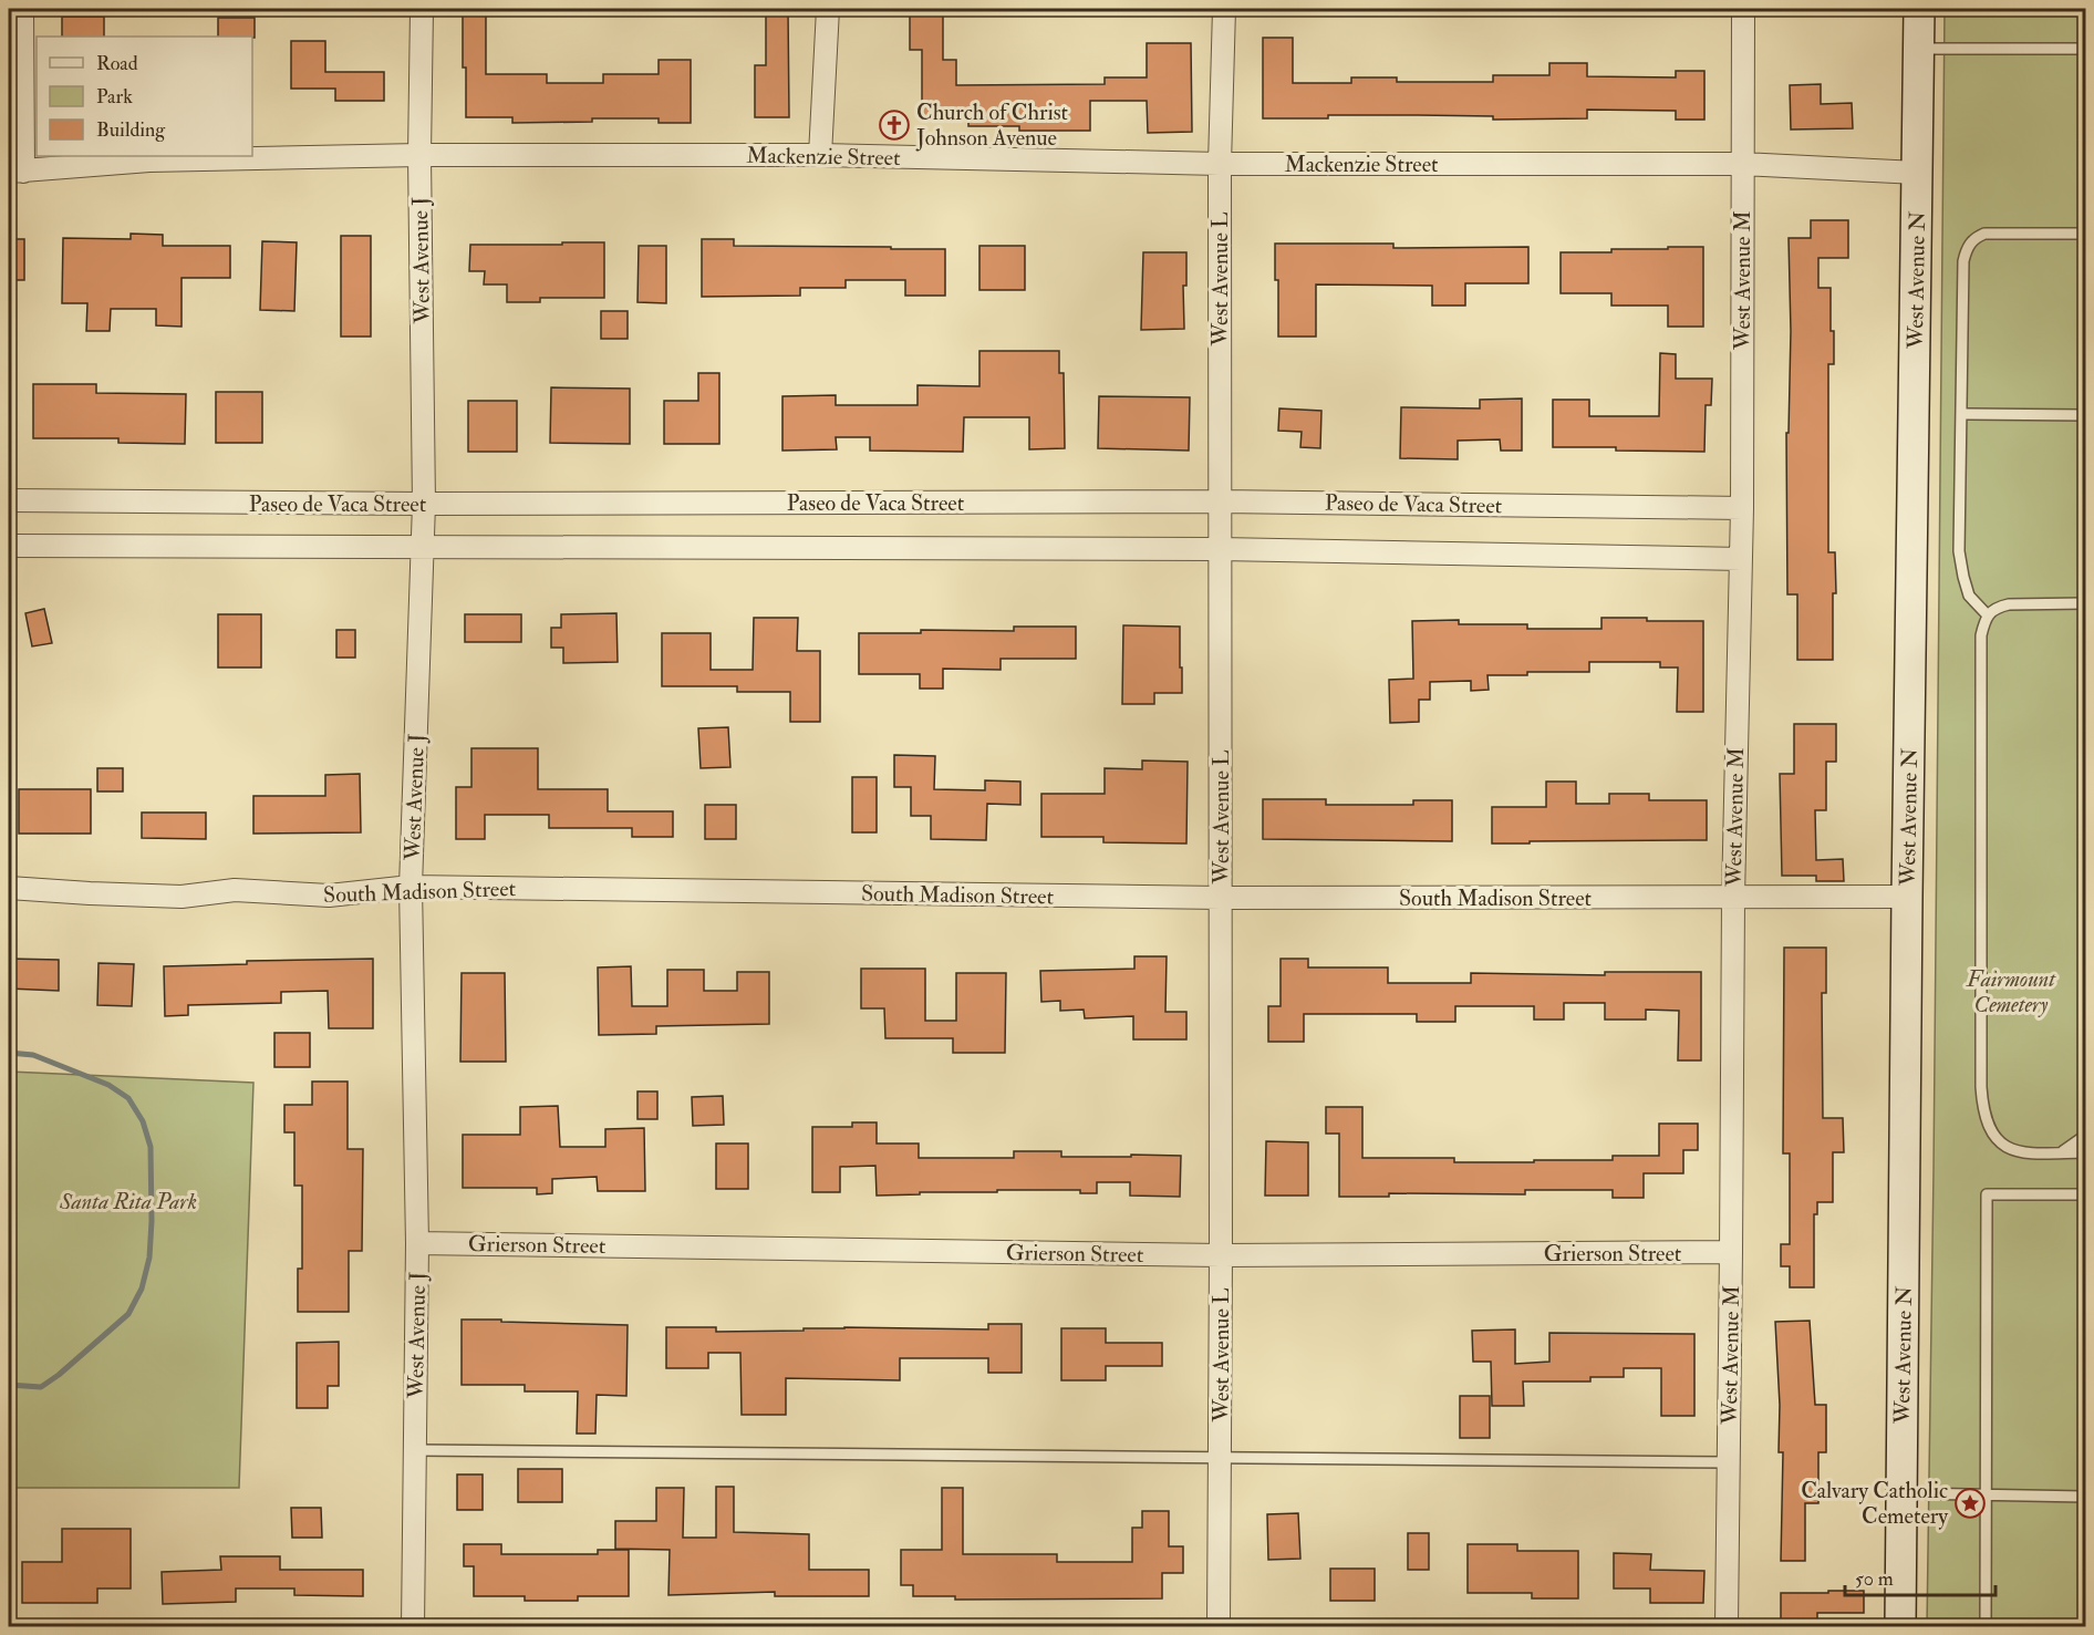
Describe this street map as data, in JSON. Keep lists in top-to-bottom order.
{
  "streets": {
    "main road": ["West Avenue N"],
    "street": [
      "Mackenzie Street",
      "West Avenue J",
      "West Avenue L",
      "West Avenue M",
      "Paseo de Vaca Street",
      "South Madison Street",
      "Grierson Street"
    ]
  },
  "crossings": [
    ["Mackenzie Street", "West Avenue J"],
    ["Mackenzie Street", "West Avenue L"],
    ["Mackenzie Street", "West Avenue M"],
    ["Mackenzie Street", "West Avenue N"],
    ["West Avenue J", "Paseo de Vaca Street"],
    ["West Avenue J", "South Madison Street"],
    ["West Avenue J", "Grierson Street"],
    ["West Avenue L", "Paseo de Vaca Street"],
    ["West Avenue L", "South Madison Street"],
    ["West Avenue L", "Grierson Street"],
    ["West Avenue M", "Paseo de Vaca Street"],
    ["West Avenue M", "South Madison Street"],
    ["West Avenue M", "Grierson Street"],
    ["West Avenue N", "South Madison Street"]
  ],
  "parks": ["Fairmount Cemetery", "Santa Rita Park"],
  "places": {
    "church": ["Church of Christ Johnson Avenue"],
    "place": ["Calvary Catholic Cemetery"]
  },
  "legend": ["Road", "Park", "Building"],
  "scale_bar": "50 m"
}
